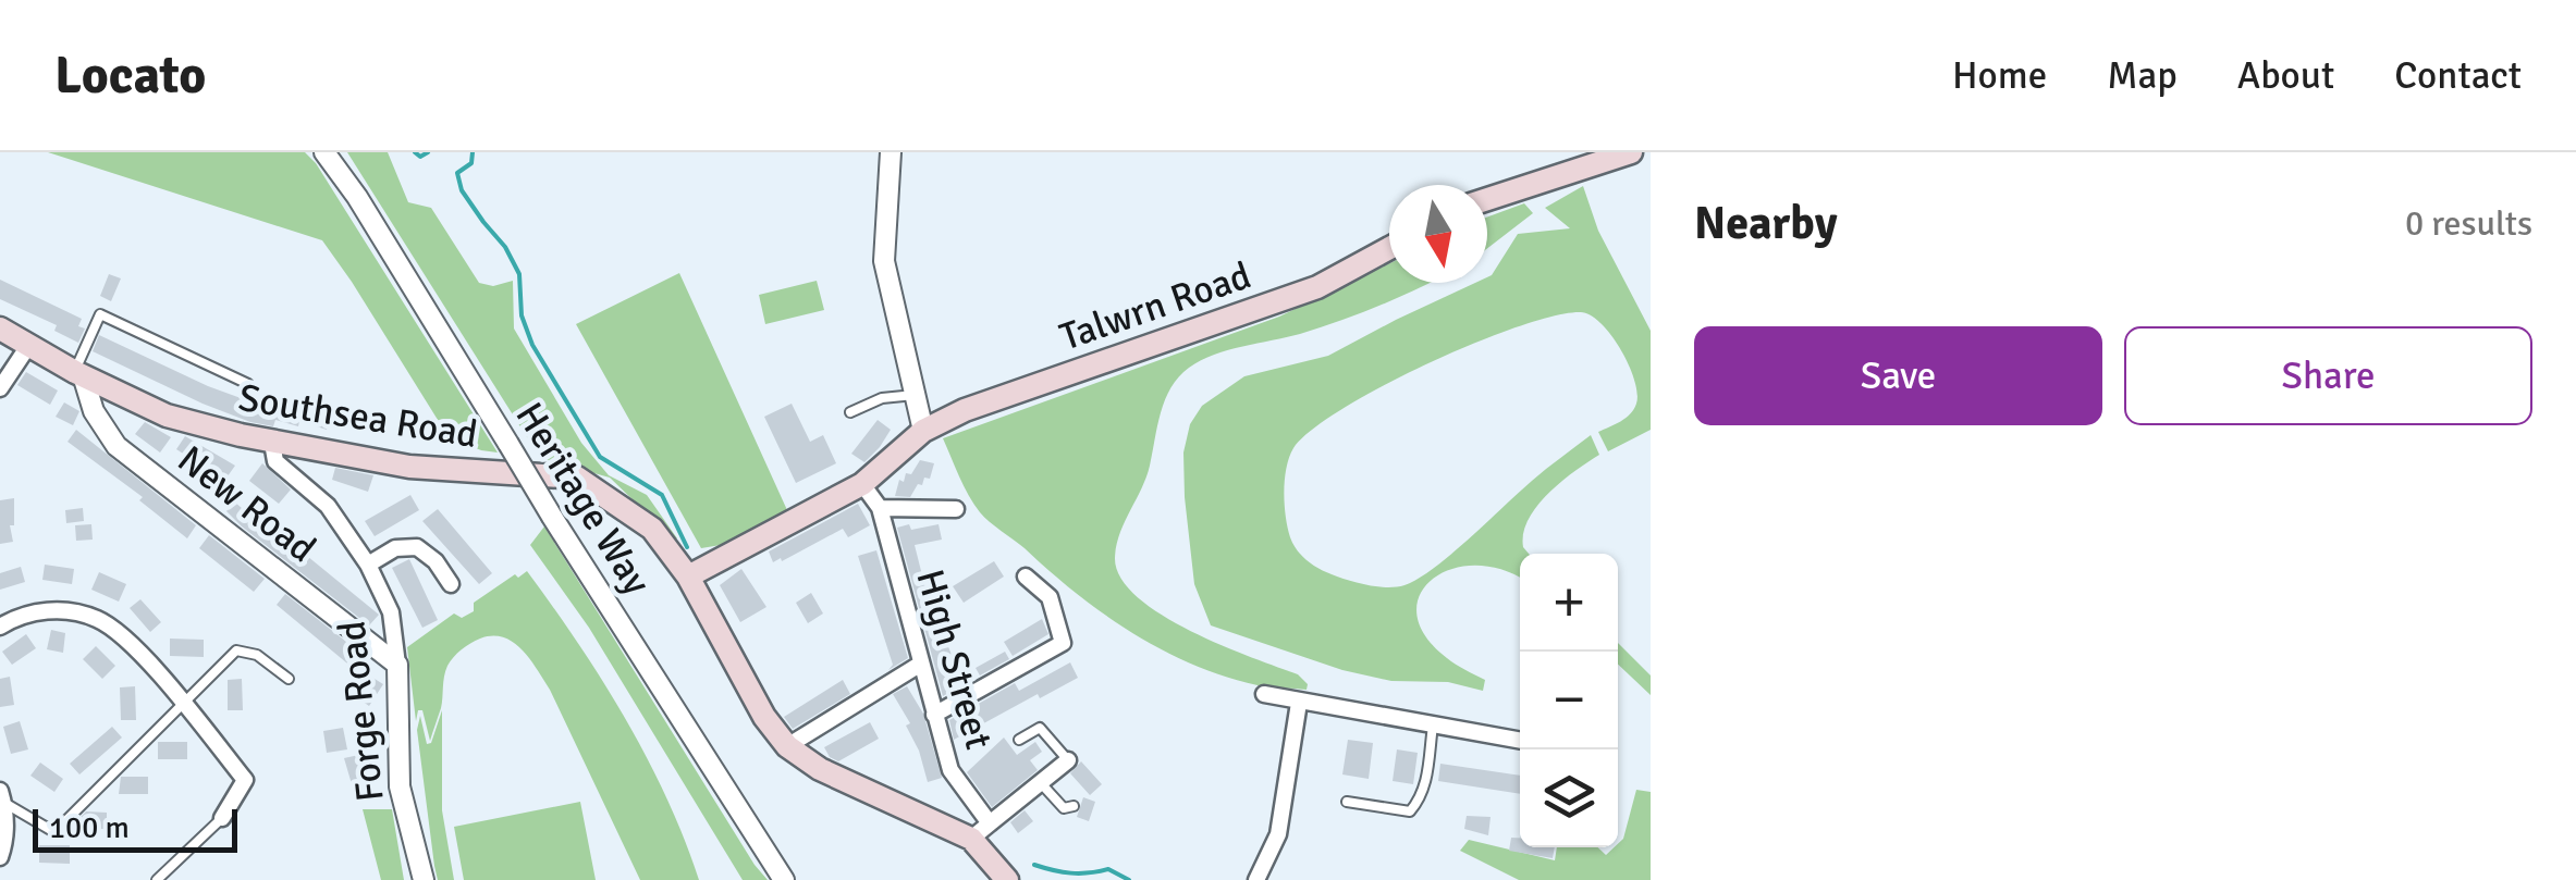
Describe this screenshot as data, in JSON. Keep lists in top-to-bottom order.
{
  "streets": {
    "main road": ["Talwrn Road", "Southsea Road"],
    "street": [
      "Heritage Way",
      "New Road",
      "High Street",
      "Forge Road"
    ]
  },
  "crossings": [
    ["Talwrn Road", "Southsea Road"],
    ["Talwrn Road", "High Street"],
    ["Southsea Road", "New Road"],
    ["Southsea Road", "Forge Road"],
    ["New Road", "Forge Road"]
  ],
  "scale_bar": "100 m",
  "north": "bottom",
  "page": {
    "header": "Locato",
    "nav": [
      "Home",
      "Map",
      "About",
      "Contact"
    ],
    "heading": ["Nearby", "0 results"],
    "buttons": ["Save", "Share"],
    "map_buttons": ["+", "−"],
    "scale": "100 m"
  }
}
